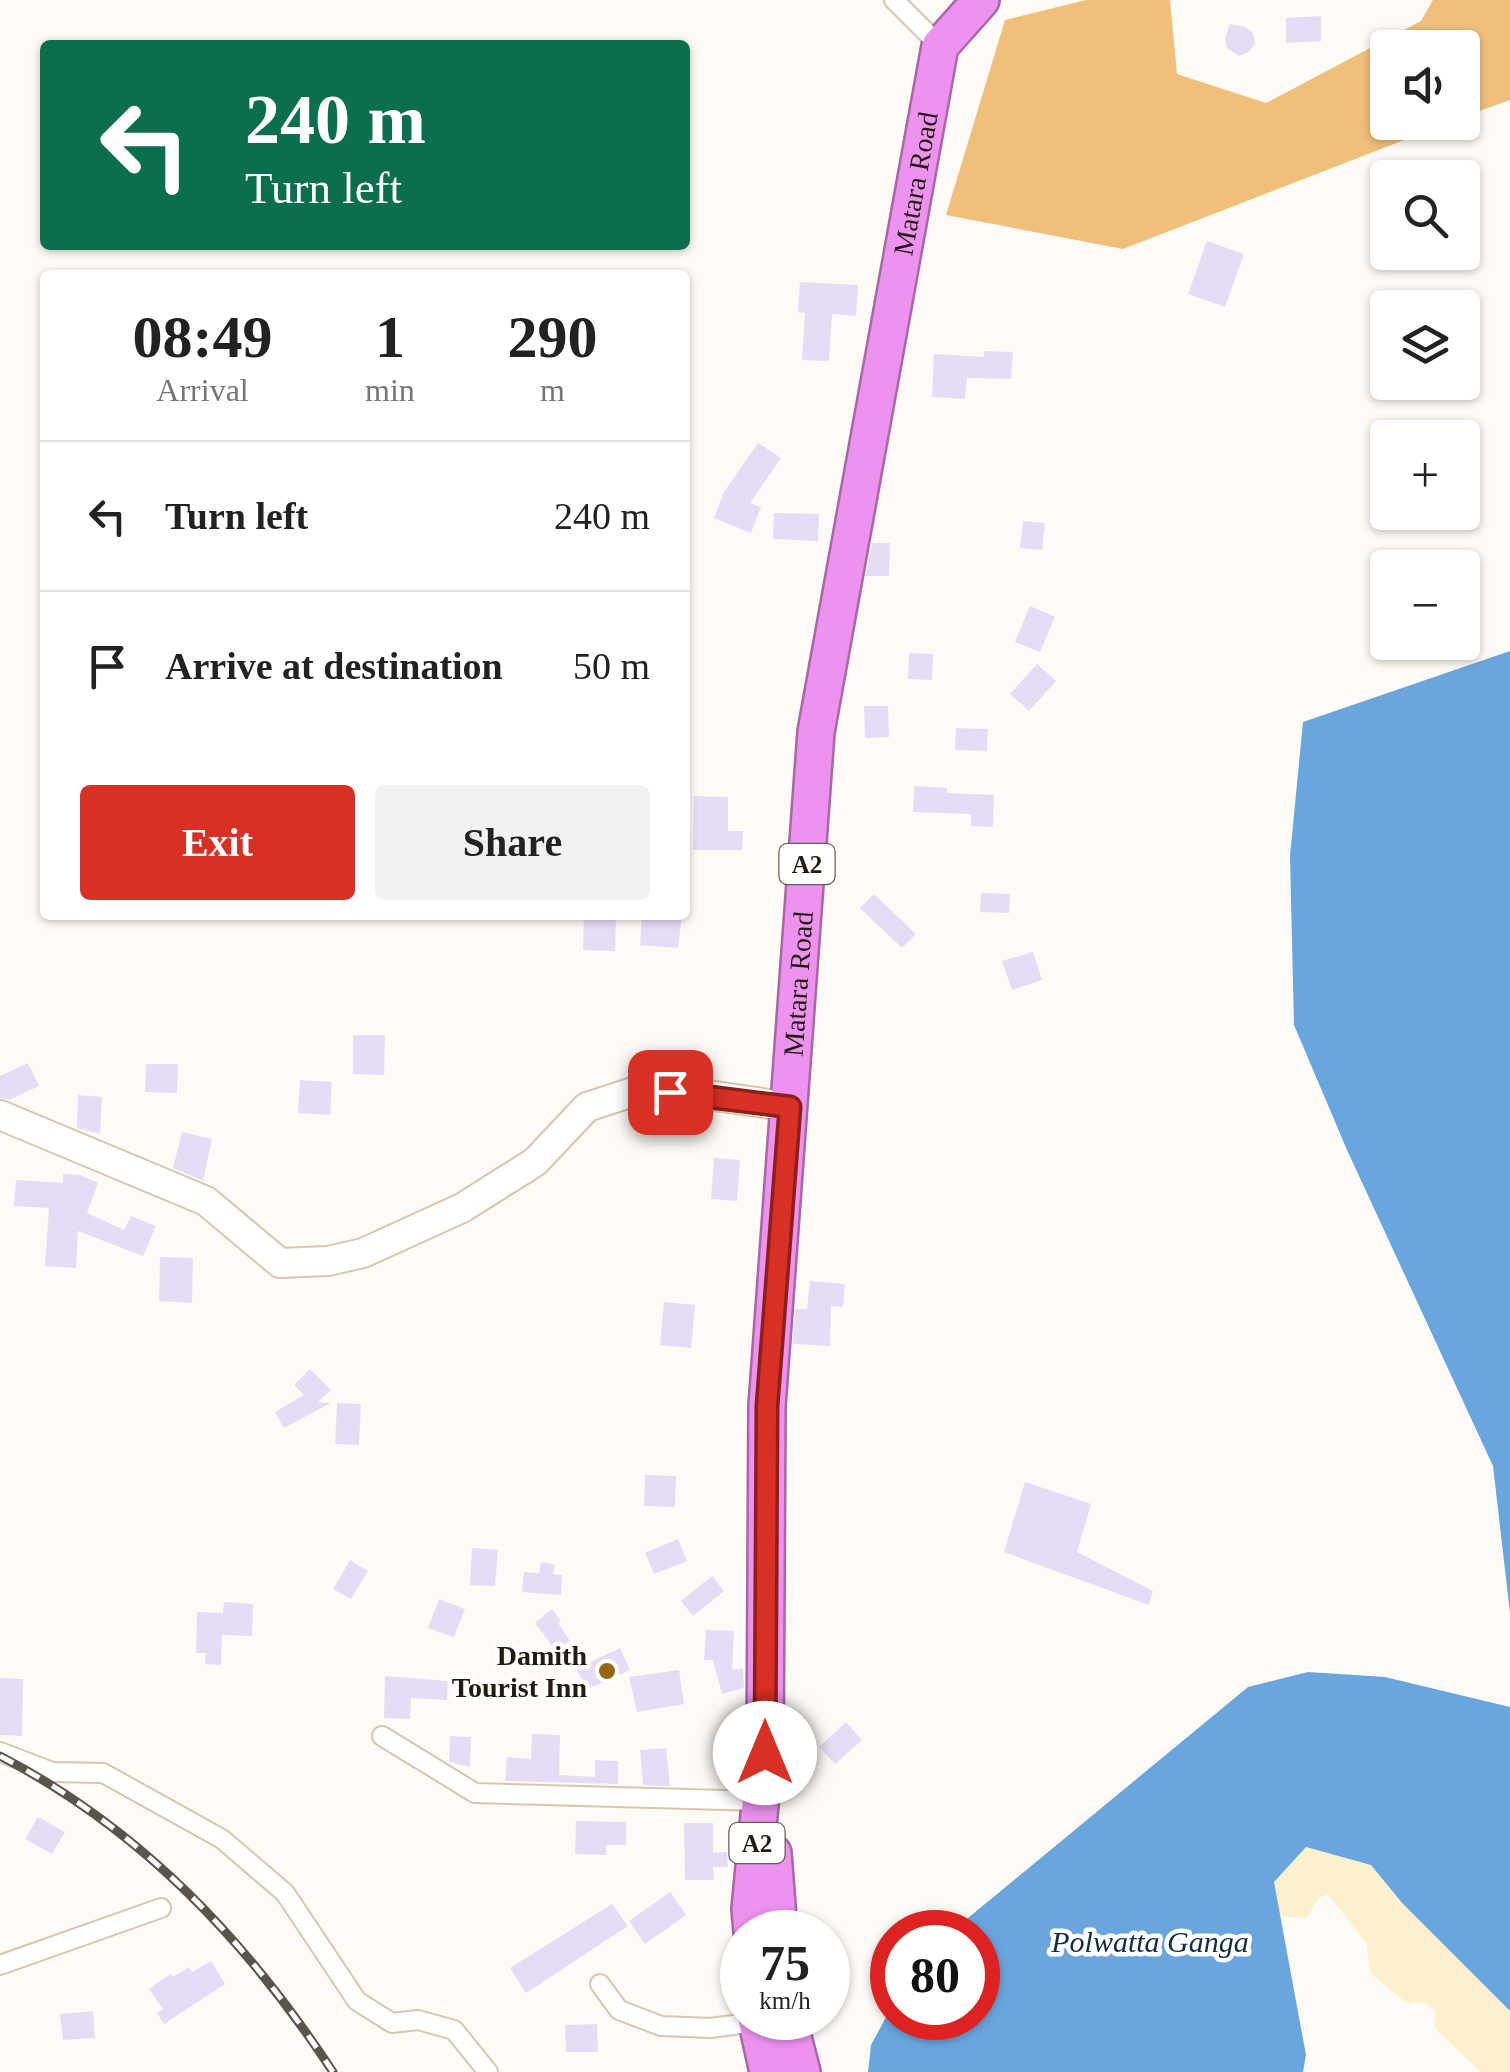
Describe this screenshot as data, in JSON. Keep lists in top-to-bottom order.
{
  "streets": {
    "highway": ["Matara Road", "A2"]
  },
  "water": ["Polwatta Ganga"],
  "places": ["Damith Tourist Inn"],
  "page": {
    "map_buttons": ["+", "−"],
    "turn": ["240 m", "Turn left"],
    "eta": [
      "08:49",
      "Arrival",
      "1",
      "min",
      "290",
      "m"
    ],
    "list": [
      {
        "name": "Turn left",
        "value": "240 m"
      },
      {
        "name": "Arrive at destination",
        "value": "50 m"
      }
    ],
    "buttons": ["Exit", "Share"],
    "speed": "75 km/h",
    "limit": "80"
  }
}
